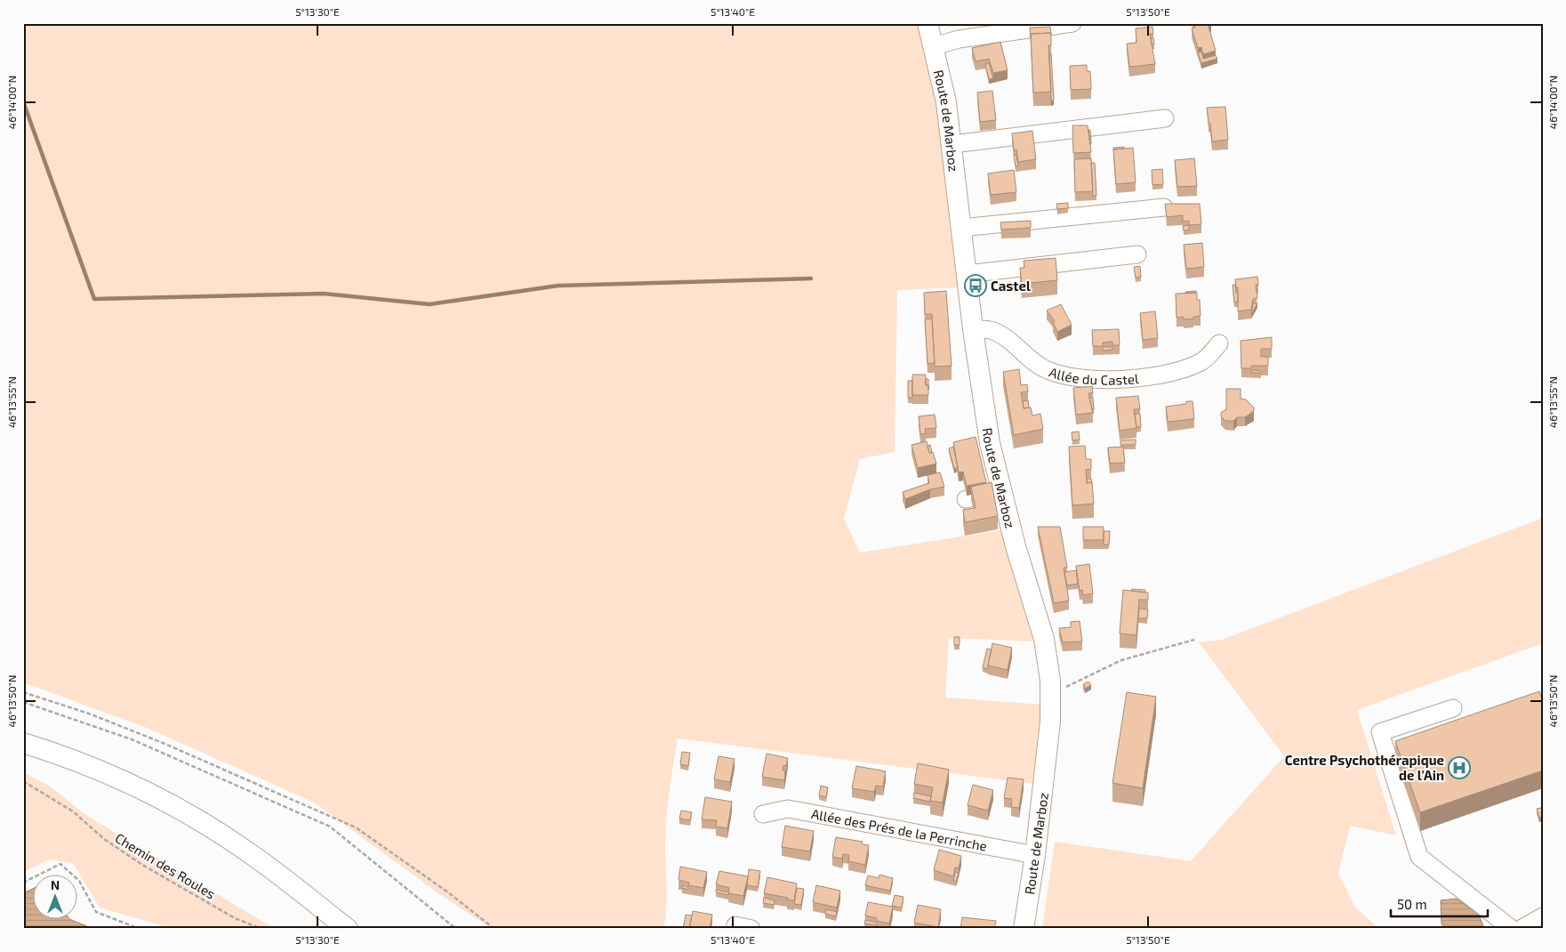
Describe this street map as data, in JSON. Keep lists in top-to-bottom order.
{
  "streets": {
    "main road": ["Route de Marboz"],
    "street": ["Allée du Castel", "Allée des Prés de la Perrinche"],
    "path": ["Chemin des Roules"]
  },
  "crossings": [
    ["Route de Marboz", "Allée du Castel"],
    ["Route de Marboz", "Allée des Prés de la Perrinche"]
  ],
  "places": {
    "bus stop": ["Castel"],
    "hospital": ["Centre Psychothérapique de l'Ain"]
  },
  "scale_bar": "50 m",
  "north": "top",
  "coordinates": [
    "5°13'30\"E",
    "5°13'40\"E",
    "5°13'50\"E",
    "46°14'00\"N",
    "46°13'55\"N",
    "46°13'50\"N"
  ]
}
